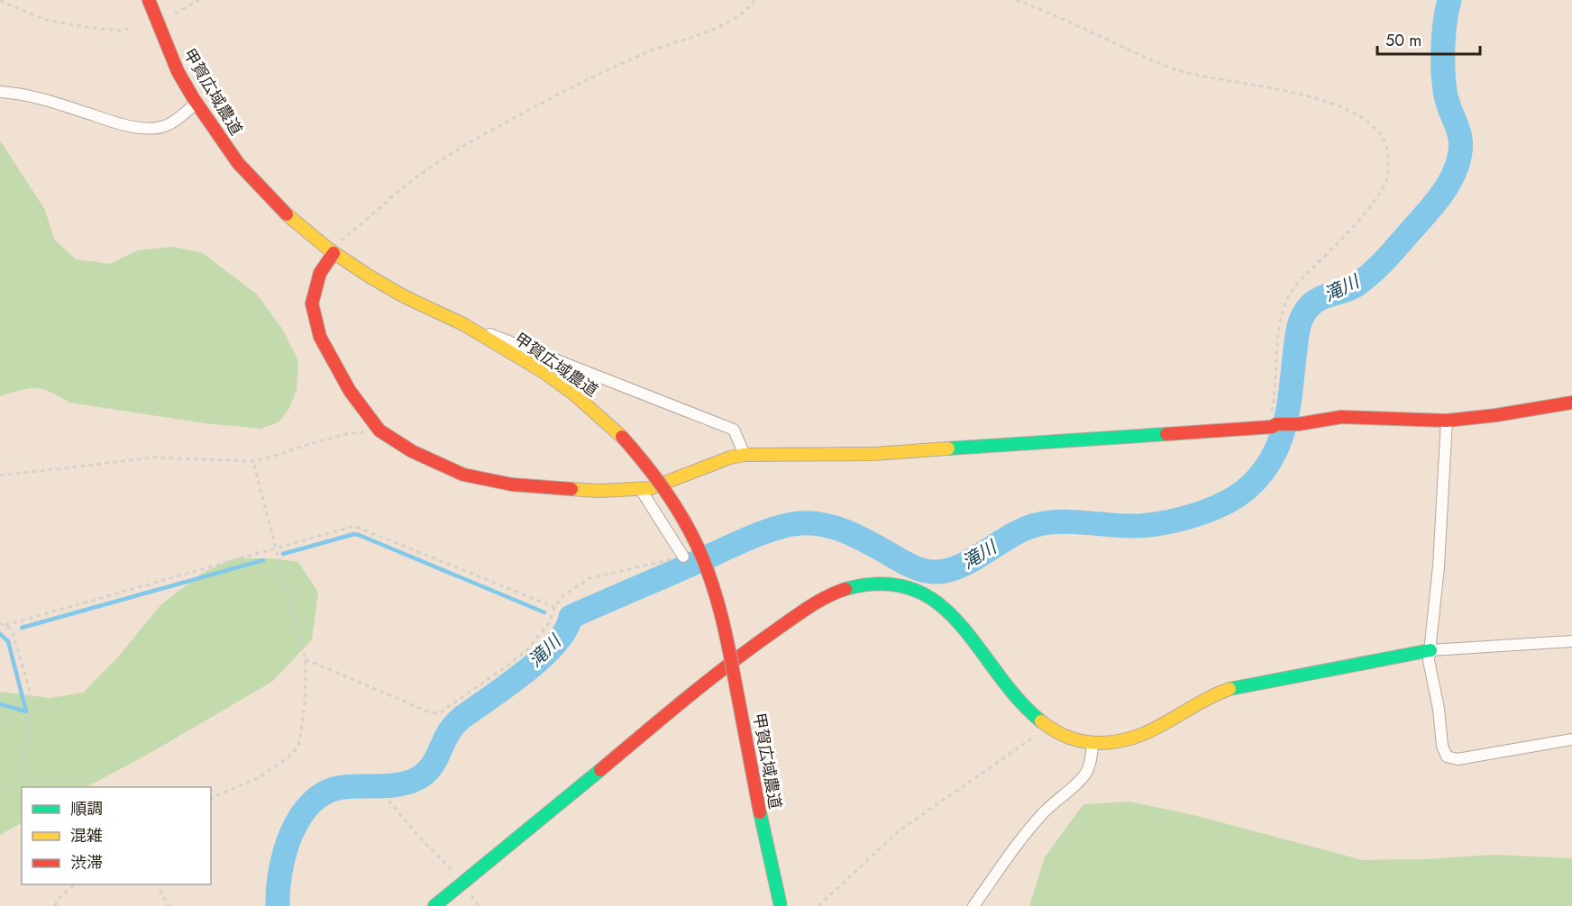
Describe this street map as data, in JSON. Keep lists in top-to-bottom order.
{
  "streets": {
    "street": ["甲賀広域農道"]
  },
  "water": ["滝川"],
  "legend": ["順調", "混雑", "渋滞"],
  "scale_bar": "50 m"
}
